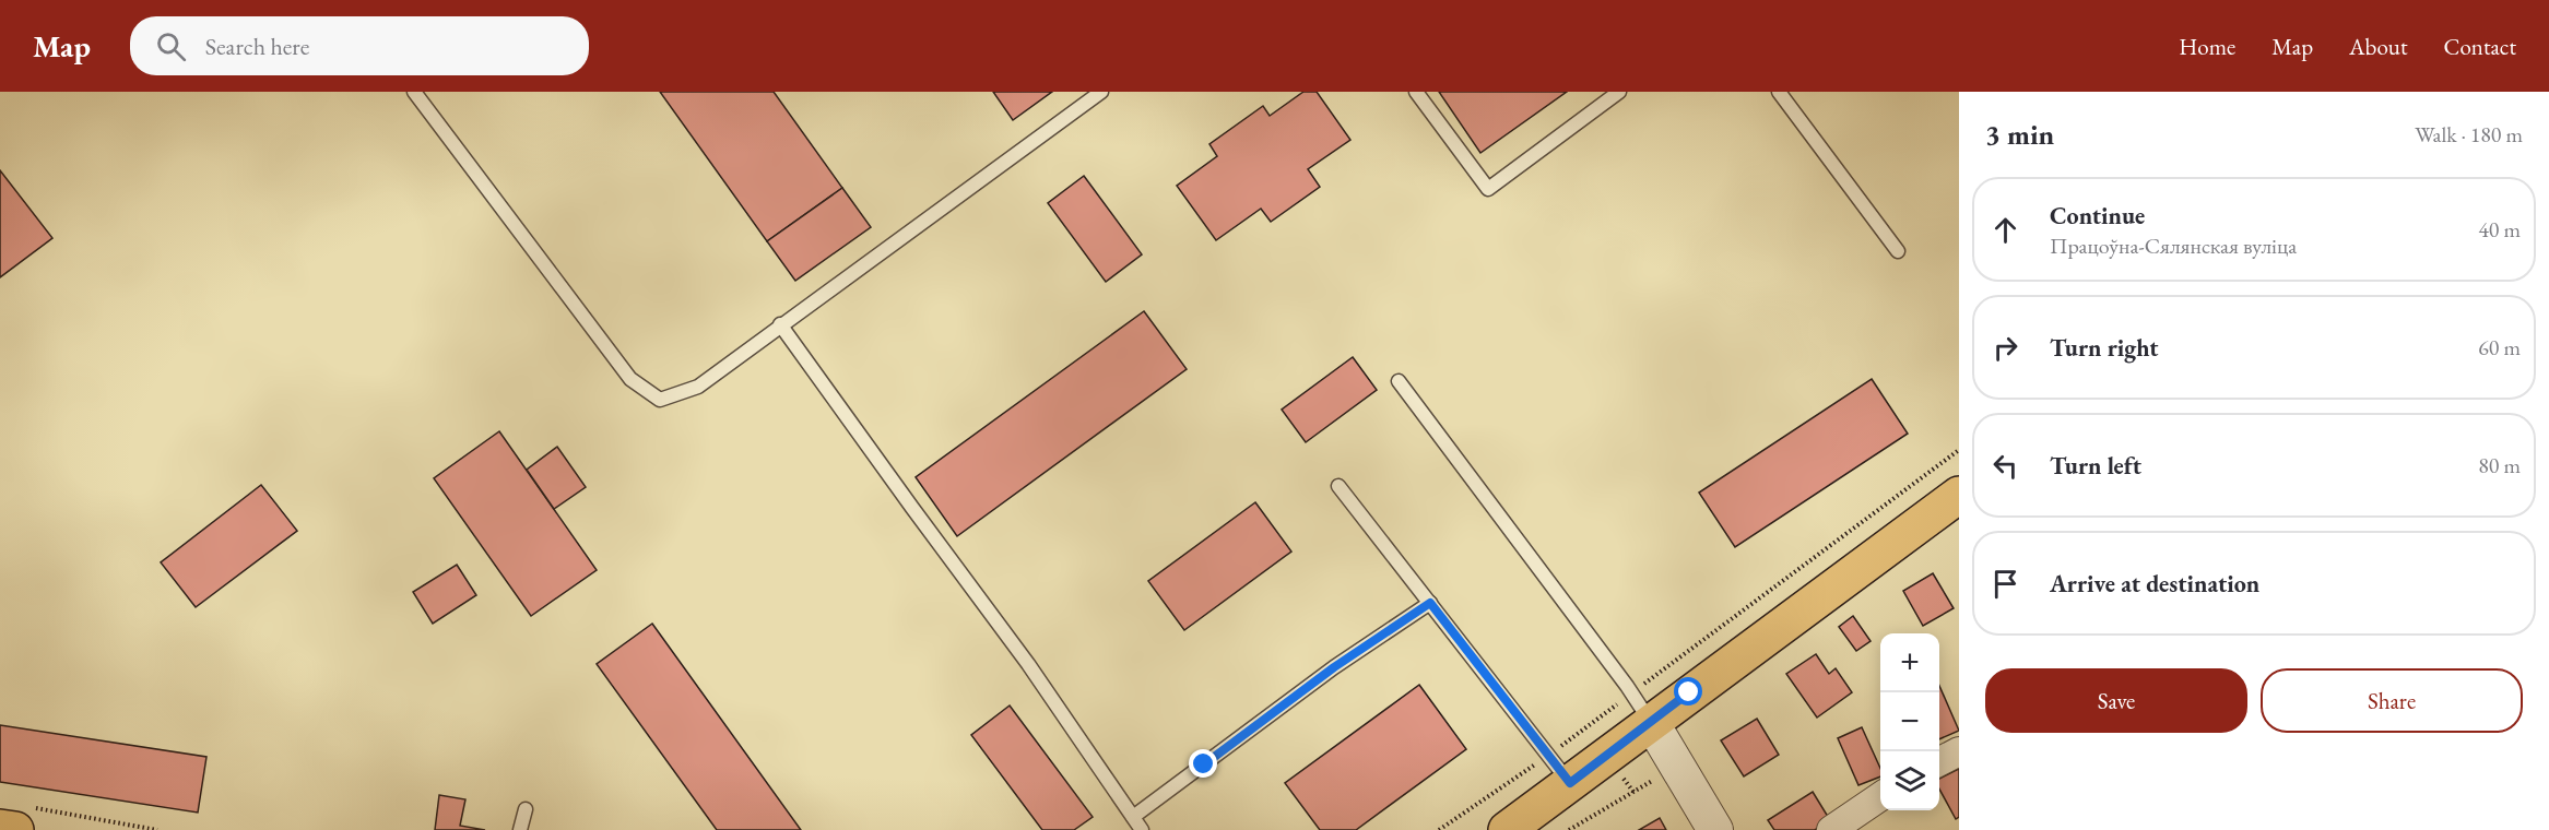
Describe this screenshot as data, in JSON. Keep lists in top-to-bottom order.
{
  "page": {
    "header": "Map",
    "search": "Search here",
    "nav": [
      "Home",
      "Map",
      "About",
      "Contact"
    ],
    "heading": ["3 min", "Walk · 180 m"],
    "list": [
      ["Continue", "Працоўна-Сялянская вуліца", "40 m"],
      ["Turn right", "60 m"],
      ["Turn left", "80 m"],
      "Arrive at destination"
    ],
    "map_buttons": ["+", "−"],
    "buttons": ["Save", "Share"]
  }
}
